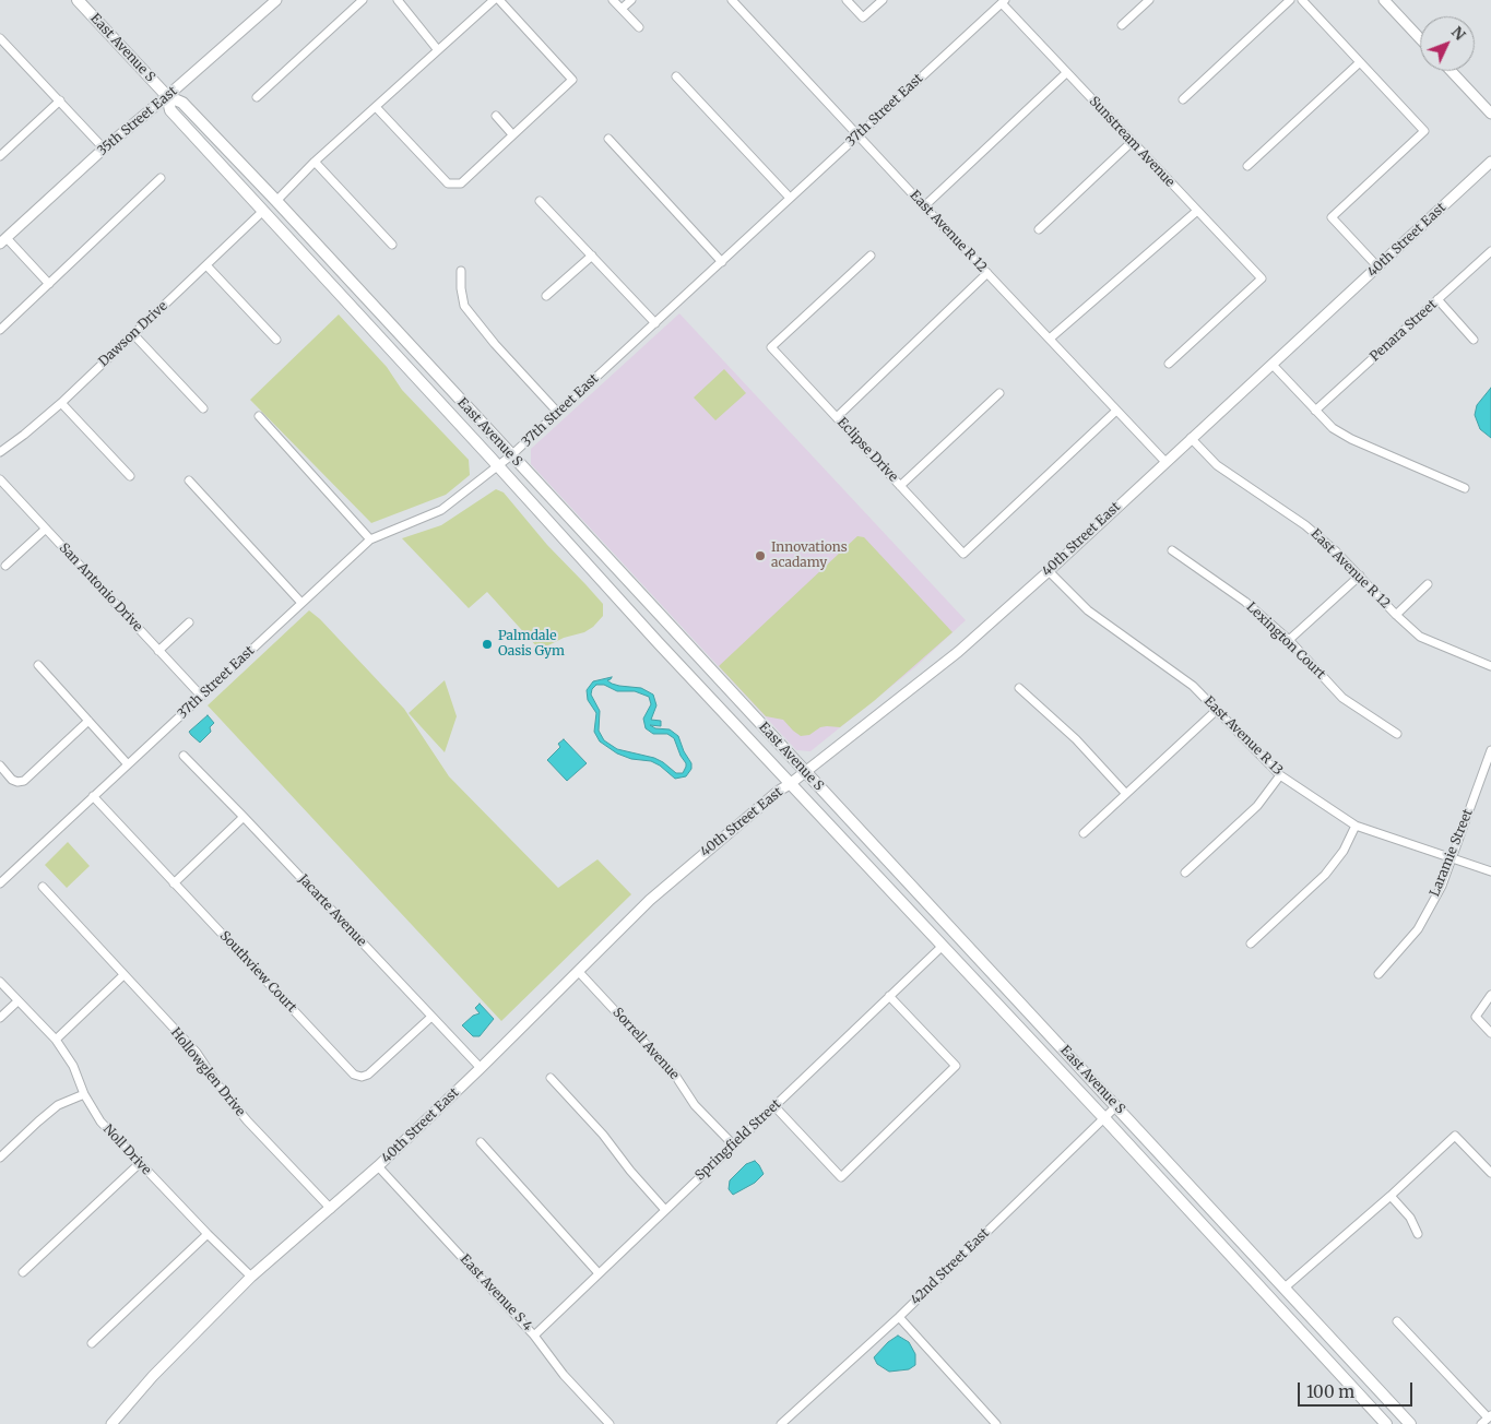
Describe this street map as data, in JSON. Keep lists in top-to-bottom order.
{
  "streets": {
    "main road": ["East Avenue S", "35th Street East", "40th Street East"],
    "street": [
      "37th Street East",
      "Sunstream Avenue",
      "East Avenue R 12",
      "Penara Street",
      "Dawson Drive",
      "Eclipse Drive",
      "San Antonio Drive",
      "Lexington Court",
      "East Avenue R 13",
      "Laramie Street",
      "Jacarte Avenue",
      "Southview Court",
      "Sorrell Avenue",
      "Hollowglen Drive",
      "Springfield Street",
      "Noll Drive",
      "42nd Street East",
      "East Avenue S 4"
    ]
  },
  "crossings": [
    ["East Avenue S", "37th Street East"],
    ["East Avenue S", "35th Street East"],
    ["East Avenue S", "40th Street East"],
    ["East Avenue S", "Dawson Drive"],
    ["East Avenue S", "Springfield Street"],
    ["East Avenue S", "42nd Street East"],
    ["37th Street East", "Sunstream Avenue"],
    ["37th Street East", "East Avenue R 12"],
    ["37th Street East", "San Antonio Drive"],
    ["37th Street East", "Southview Court"],
    ["East Avenue R 12", "40th Street East"],
    ["East Avenue R 12", "Eclipse Drive"],
    ["40th Street East", "East Avenue R 13"],
    ["40th Street East", "Jacarte Avenue"],
    ["40th Street East", "Sorrell Avenue"],
    ["40th Street East", "Hollowglen Drive"],
    ["40th Street East", "Noll Drive"],
    ["40th Street East", "East Avenue S 4"],
    ["East Avenue R 13", "Laramie Street"],
    ["Jacarte Avenue", "Southview Court"],
    ["Sorrell Avenue", "Springfield Street"],
    ["Springfield Street", "East Avenue S 4"]
  ],
  "places": ["Innovations acadamy", "Palmdale Oasis Gym"],
  "scale_bar": "100 m",
  "north": "top right"
}
